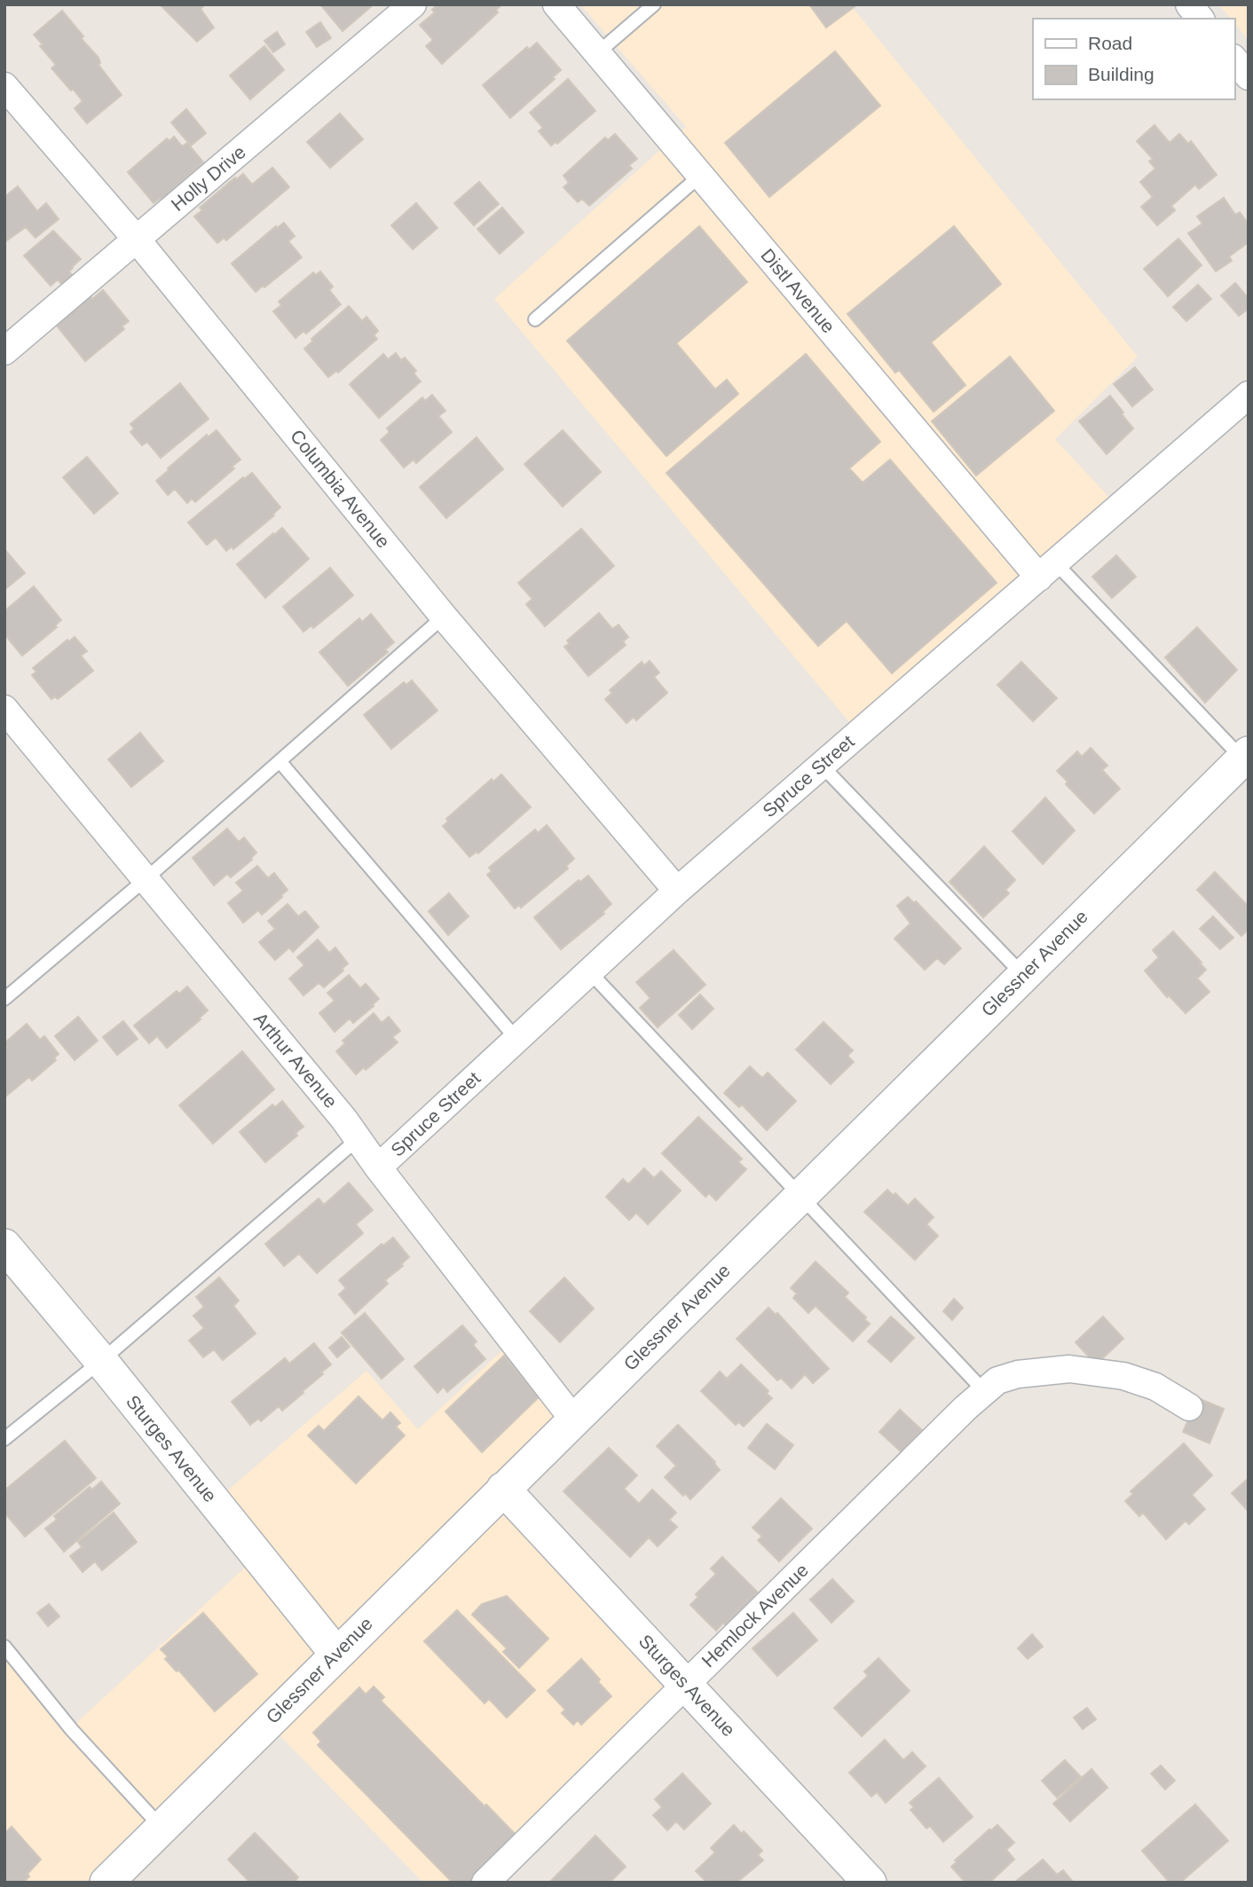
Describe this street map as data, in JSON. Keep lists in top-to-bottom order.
{
  "streets": {
    "street": [
      "Holly Drive",
      "Distl Avenue",
      "Columbia Avenue",
      "Spruce Street",
      "Glessner Avenue",
      "Arthur Avenue",
      "Sturges Avenue",
      "Hemlock Avenue"
    ]
  },
  "crossings": [
    ["Holly Drive", "Columbia Avenue"],
    ["Distl Avenue", "Spruce Street"],
    ["Columbia Avenue", "Spruce Street"],
    ["Spruce Street", "Arthur Avenue"],
    ["Glessner Avenue", "Arthur Avenue"],
    ["Glessner Avenue", "Sturges Avenue"],
    ["Sturges Avenue", "Hemlock Avenue"]
  ],
  "legend": ["Road", "Building"]
}
